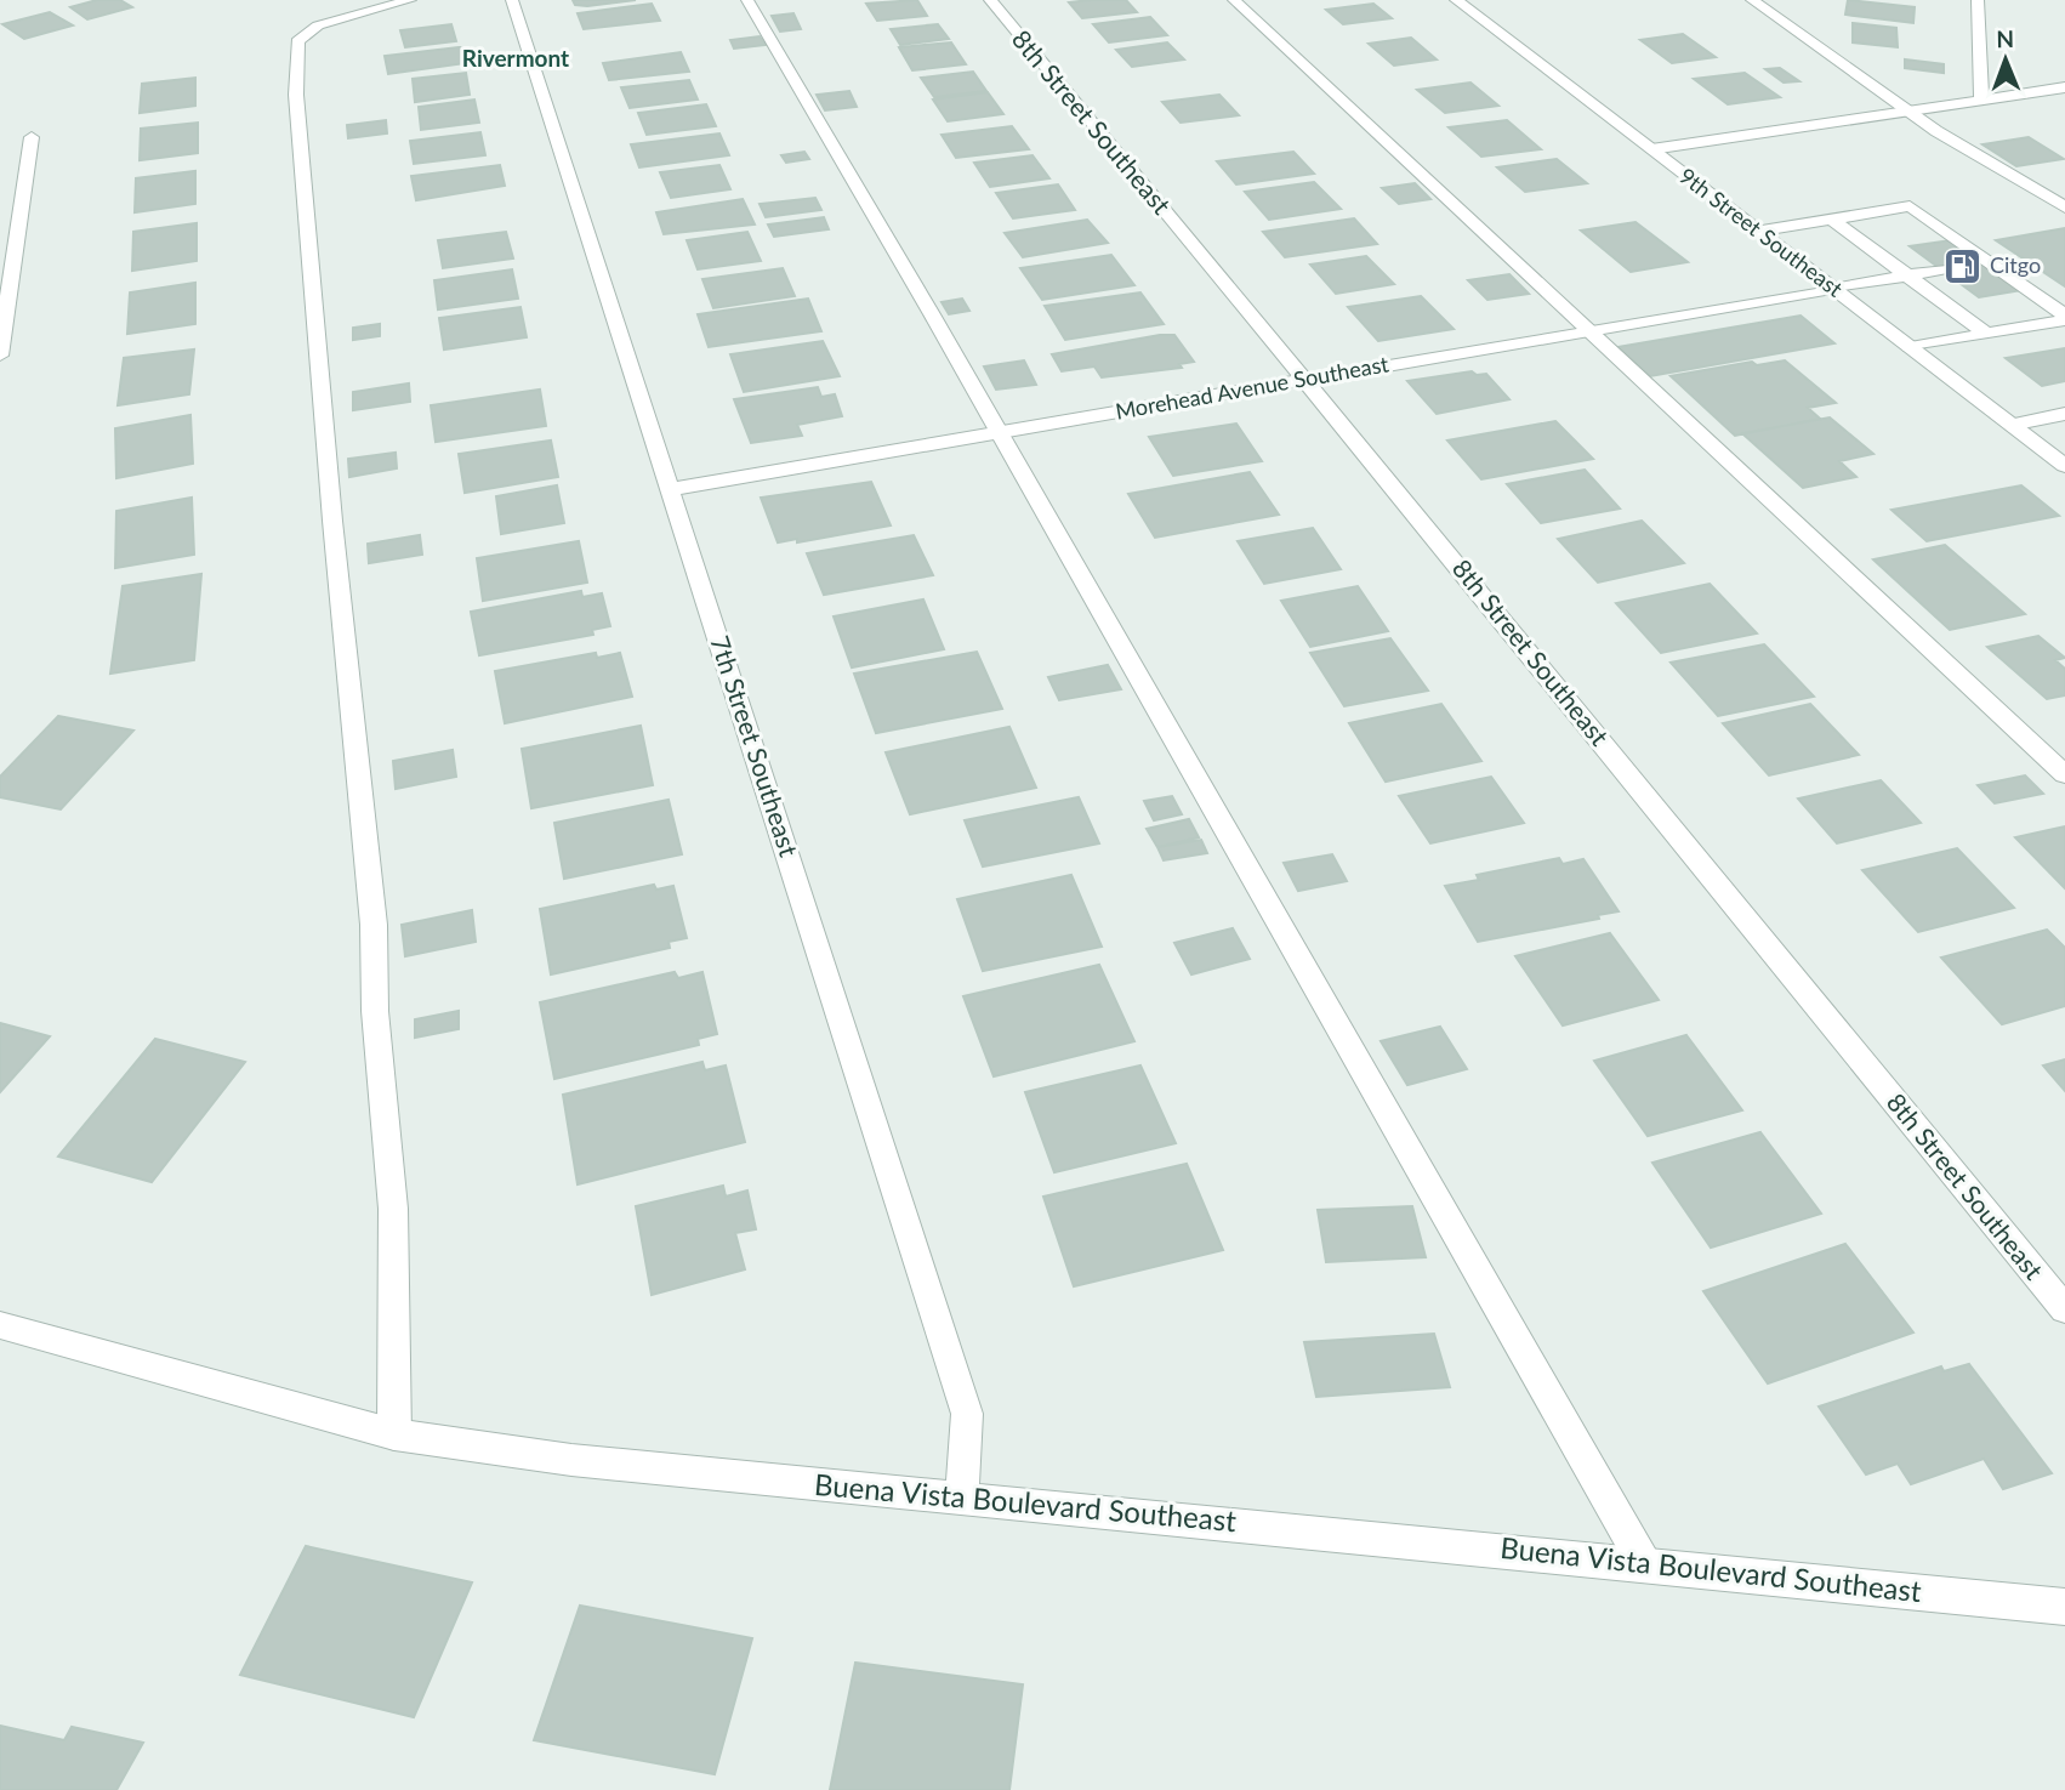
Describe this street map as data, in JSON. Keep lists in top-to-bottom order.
{
  "streets": {
    "street": [
      "8th Street Southeast",
      "9th Street Southeast",
      "Morehead Avenue Southeast",
      "7th Street Southeast",
      "Buena Vista Boulevard Southeast"
    ]
  },
  "crossings": [
    ["8th Street Southeast", "Morehead Avenue Southeast"],
    ["9th Street Southeast", "Morehead Avenue Southeast"],
    ["Morehead Avenue Southeast", "7th Street Southeast"],
    ["7th Street Southeast", "Buena Vista Boulevard Southeast"]
  ],
  "districts": ["Rivermont"],
  "places": {
    "fuel station": ["Citgo"]
  },
  "north": "top"
}
